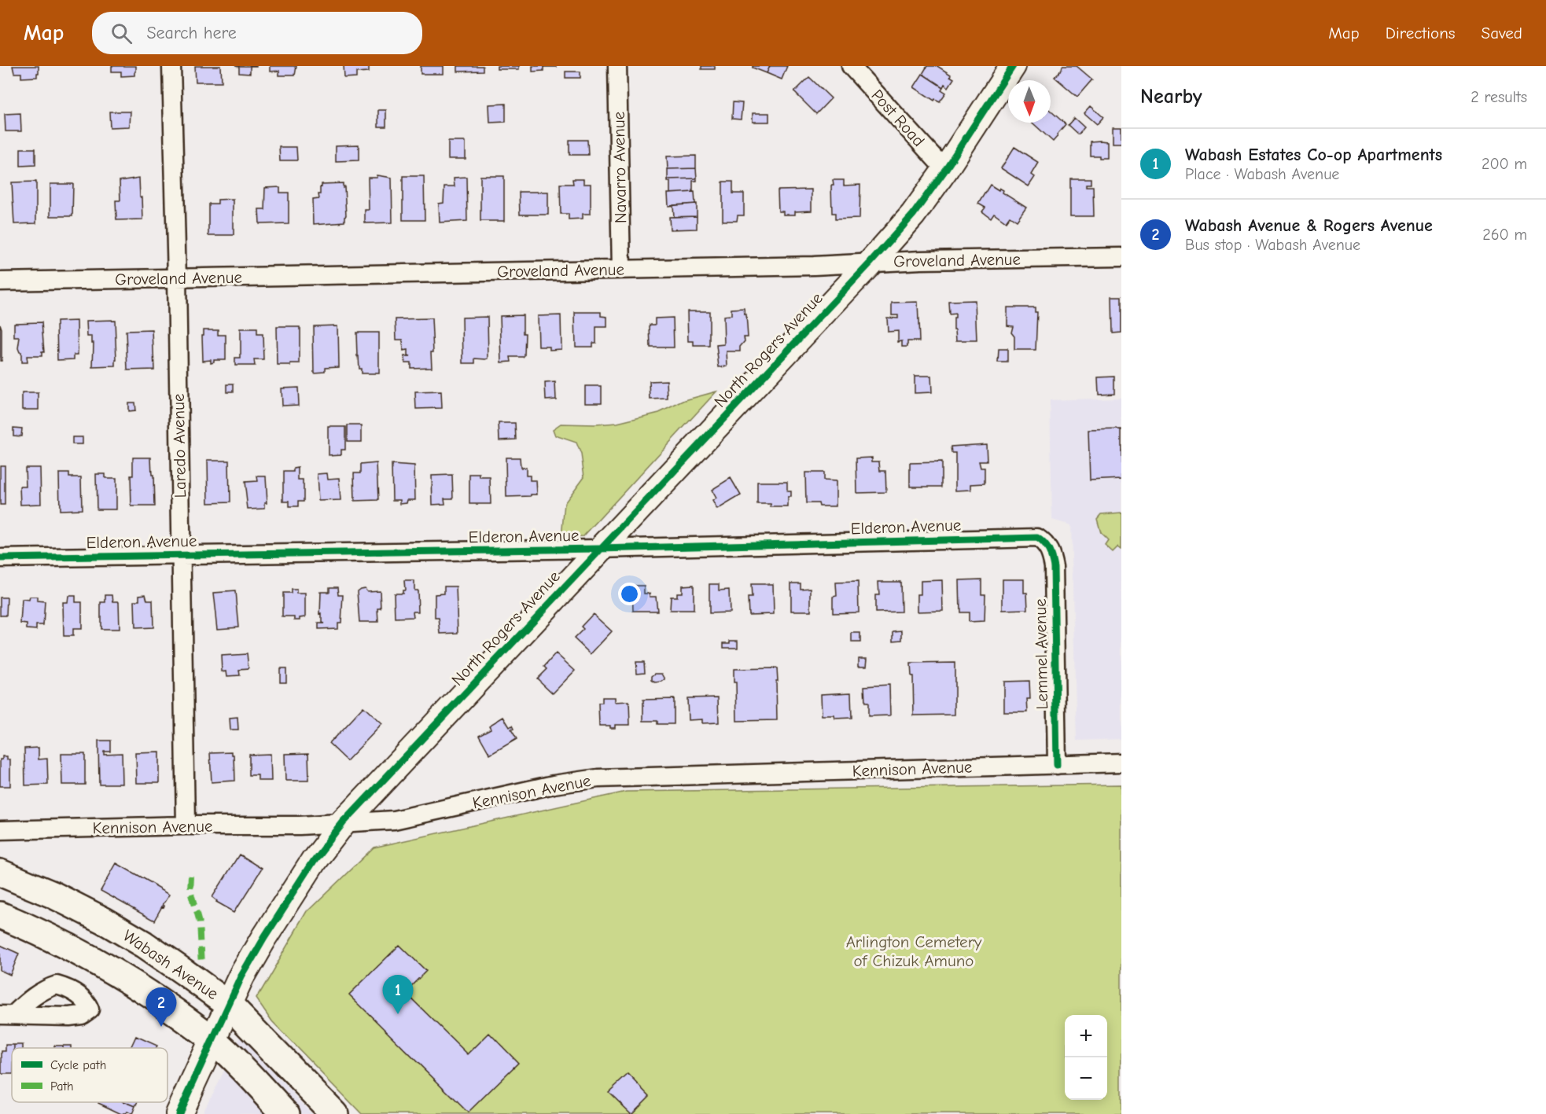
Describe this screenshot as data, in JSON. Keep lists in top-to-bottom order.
{
  "streets": {
    "main road": ["Wabash Avenue"],
    "street": [
      "Post Road",
      "Navarro Avenue",
      "Groveland Avenue",
      "North Rogers Avenue",
      "Laredo Avenue",
      "Elderon Avenue",
      "Lemmel Avenue",
      "Kennison Avenue"
    ]
  },
  "crossings": [
    ["Post Road", "North Rogers Avenue"],
    ["Navarro Avenue", "Groveland Avenue"],
    ["Groveland Avenue", "North Rogers Avenue"],
    ["Groveland Avenue", "Laredo Avenue"],
    ["North Rogers Avenue", "Elderon Avenue"],
    ["North Rogers Avenue", "Kennison Avenue"],
    ["North Rogers Avenue", "Wabash Avenue"],
    ["Laredo Avenue", "Elderon Avenue"],
    ["Laredo Avenue", "Kennison Avenue"],
    ["Elderon Avenue", "Lemmel Avenue"],
    ["Lemmel Avenue", "Kennison Avenue"]
  ],
  "parks": ["Arlington Cemetery of Chizuk Amuno"],
  "legend": ["Cycle path", "Path"],
  "north": "bottom",
  "page": {
    "header": "Map",
    "search": "Search here",
    "nav": ["Map", "Directions", "Saved"],
    "heading": ["Nearby", "2 results"],
    "list": [
      {
        "mark": "1",
        "name": "Wabash Estates Co-op Apartments",
        "note": "Place · Wabash Avenue",
        "value": "200 m"
      },
      {
        "mark": "2",
        "name": "Wabash Avenue & Rogers Avenue",
        "note": "Bus stop · Wabash Avenue",
        "value": "260 m"
      }
    ],
    "pins": ["1", "2"],
    "map_buttons": ["+", "−"]
  }
}
